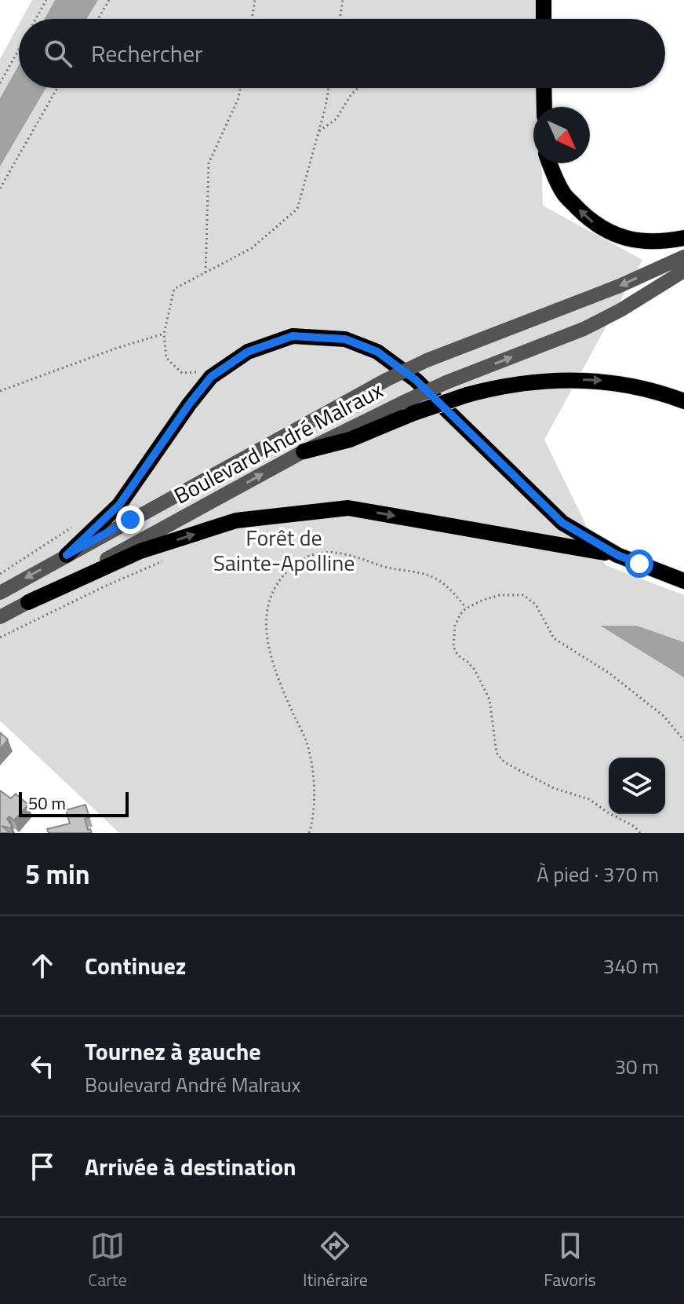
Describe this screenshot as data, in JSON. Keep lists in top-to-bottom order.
{
  "streets": {
    "street": ["Boulevard André Malraux"]
  },
  "parks": ["Forêt de Sainte-Apolline"],
  "scale_bar": "50 m",
  "north": "bottom right",
  "page": {
    "search": "Rechercher",
    "scale": "50 m",
    "heading": ["5 min", "À pied · 370 m"],
    "list": [
      ["Continuez", "340 m"],
      ["Tournez à gauche", "Boulevard André Malraux", "30 m"],
      "Arrivée à destination"
    ],
    "nav": ["Carte", "Itinéraire", "Favoris"]
  }
}
